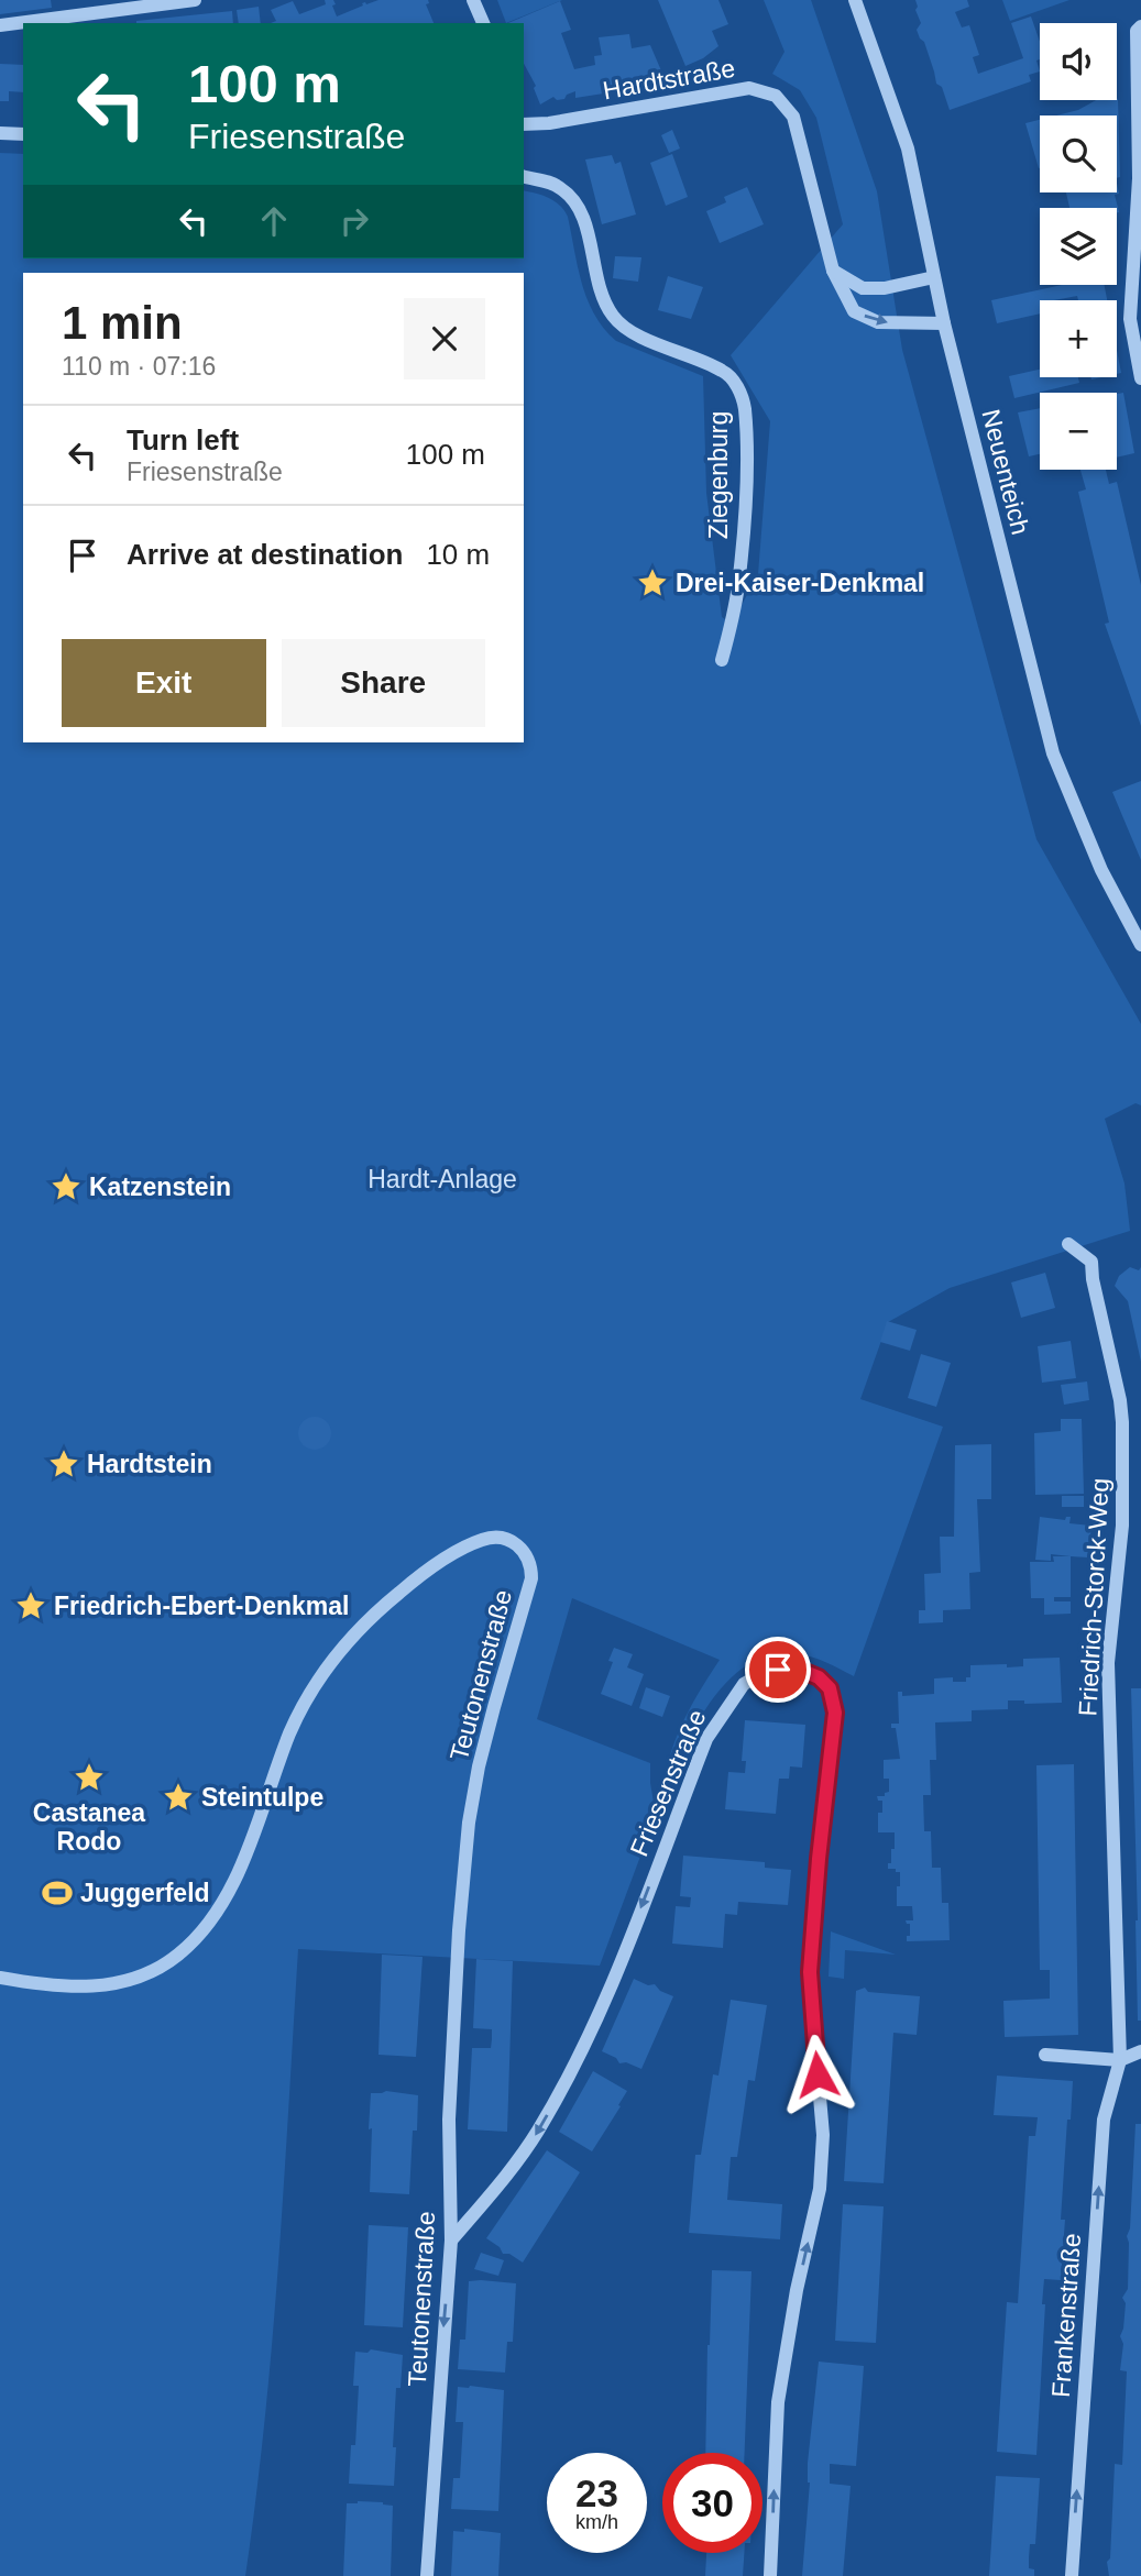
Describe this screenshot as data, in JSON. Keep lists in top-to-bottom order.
{
  "streets": {
    "street": [
      "Hardtstraße",
      "Neuenteich",
      "Ziegenburg",
      "Friedrich-Storck-Weg",
      "Teutonenstraße",
      "Friesenstraße",
      "Frankenstraße"
    ]
  },
  "crossings": [
    ["Hardtstraße", "Neuenteich"],
    ["Friedrich-Storck-Weg", "Frankenstraße"],
    ["Teutonenstraße", "Friesenstraße"]
  ],
  "one_way": ["Frankenstraße"],
  "parks": ["Hardt-Anlage"],
  "places": {
    "place": [
      "Drei-Kaiser-Denkmal",
      "Katzenstein",
      "Hardtstein",
      "Friedrich-Ebert-Denkmal",
      "Castanea Rodo",
      "Steintulpe"
    ],
    "sports": ["Juggerfeld"]
  },
  "page": {
    "map_buttons": ["+", "−"],
    "turn": ["100 m", "Friesenstraße"],
    "heading": ["1 min", "110 m · 07:16"],
    "list": [
      {
        "name": "Turn left",
        "note": "Friesenstraße",
        "value": "100 m"
      },
      {
        "name": "Arrive at destination",
        "value": "10 m"
      }
    ],
    "buttons": ["Exit", "Share"],
    "speed": "23 km/h",
    "limit": "30"
  }
}
